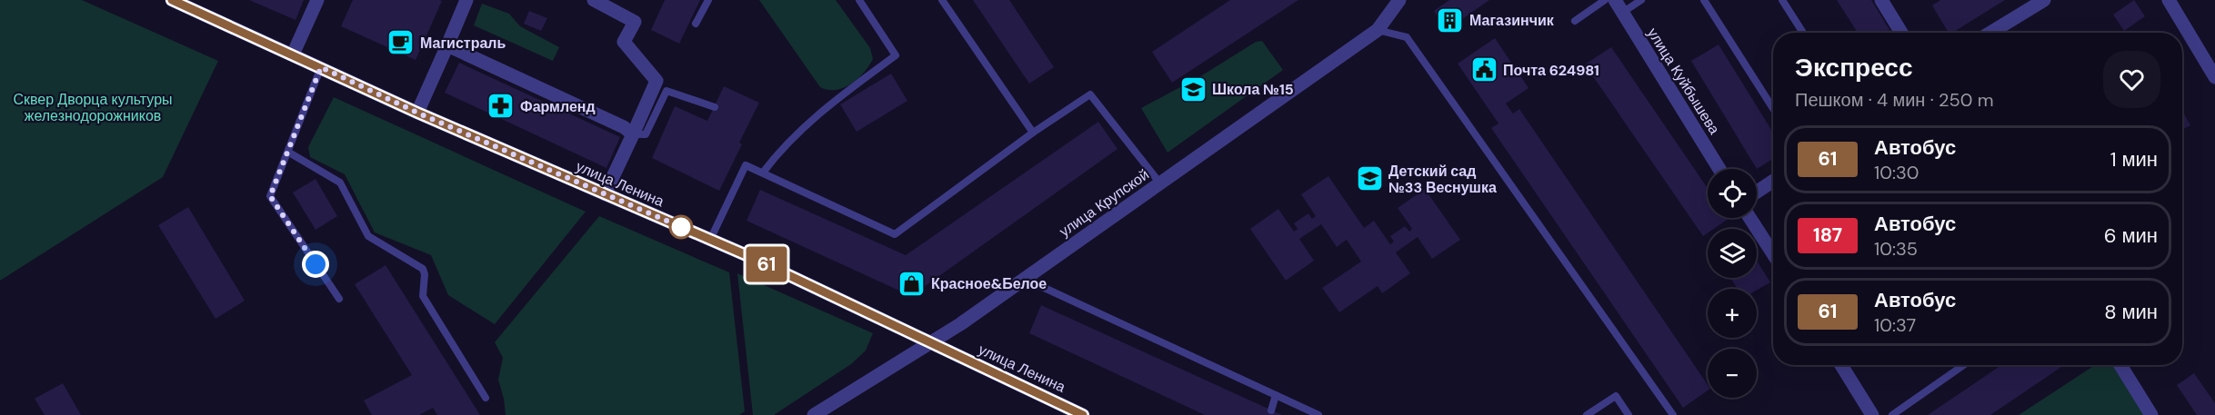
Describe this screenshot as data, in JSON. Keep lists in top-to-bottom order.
{
  "streets": {
    "street": ["улица Куйбышева", "улица Ленина", "улица Крупской"]
  },
  "crossings": [
    ["улица Ленина", "улица Крупской"]
  ],
  "parks": ["Сквер Дворца культуры железнодорожников"],
  "places": {
    "building": ["Магазинчик"],
    "cafe": ["Магистраль"],
    "public building": ["Почта 624981"],
    "school or university": ["Школа №15", "Детский сад №33 Веснушка"],
    "pharmacy": ["Фармленд"],
    "shop": ["Красное&Белое"]
  },
  "lines": ["bus line 61"],
  "page": {
    "on_map": "61",
    "heading": ["Экспресс", "Пешком · 4 мин · 250 m"],
    "list": [
      {
        "mark": "61",
        "name": "Автобус",
        "note": "10:30",
        "value": "1 мин"
      },
      {
        "mark": "187",
        "name": "Автобус",
        "note": "10:35",
        "value": "6 мин"
      },
      {
        "mark": "61",
        "name": "Автобус",
        "note": "10:37",
        "value": "8 мин"
      }
    ],
    "map_buttons": ["+", "−"]
  }
}
